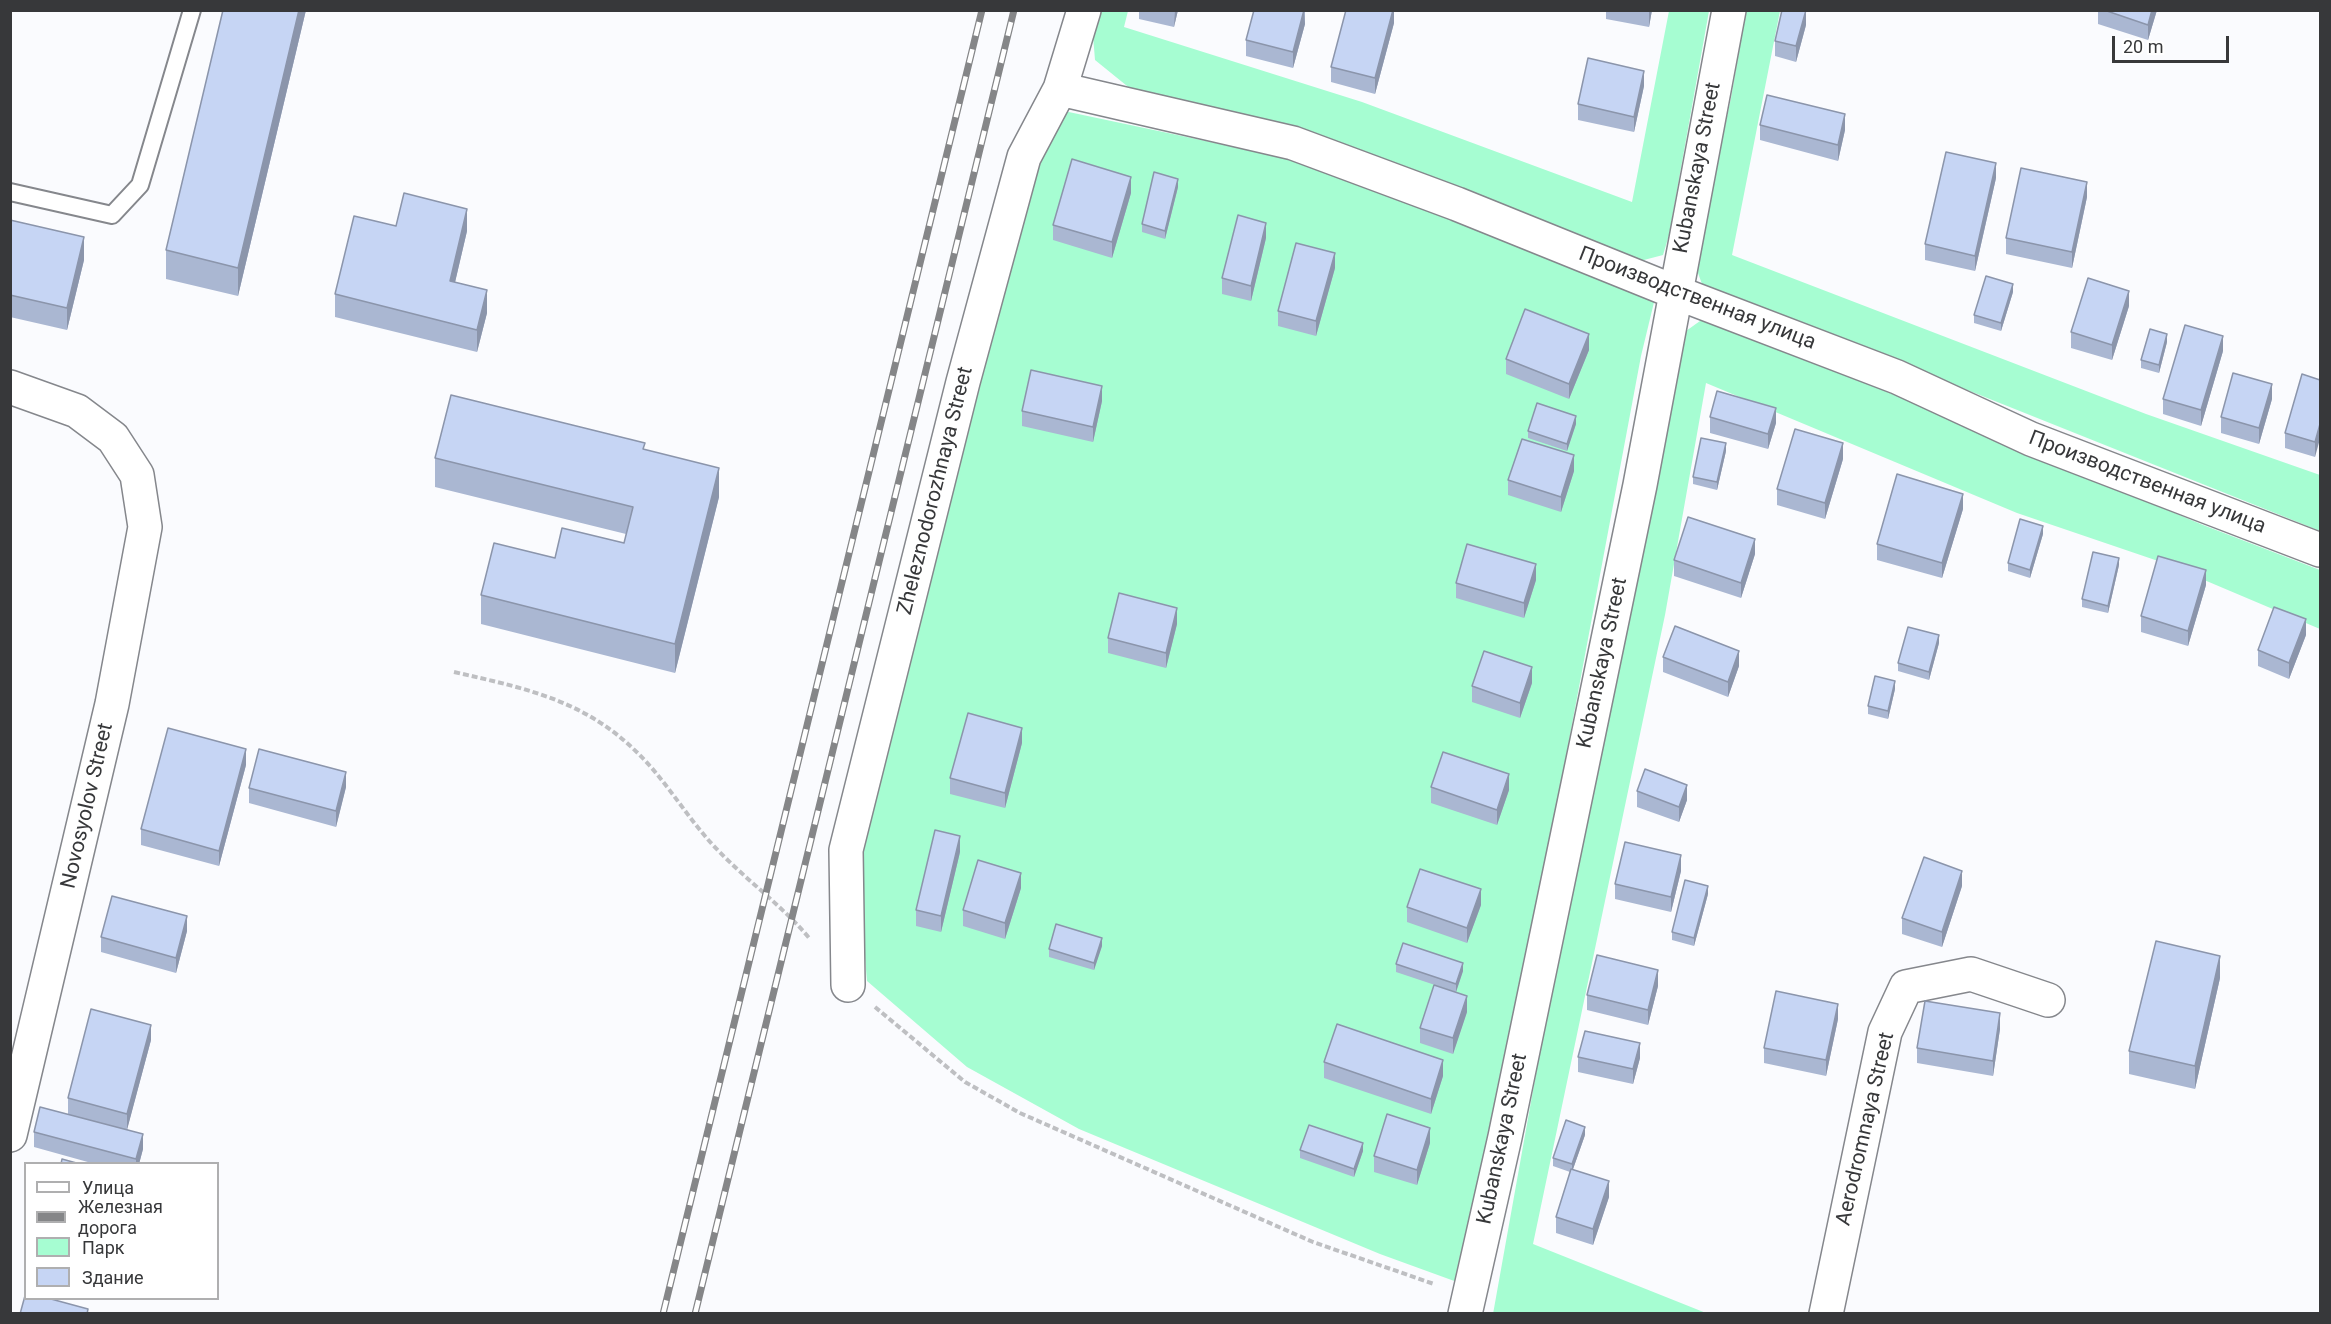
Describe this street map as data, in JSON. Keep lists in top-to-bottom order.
{
  "streets": {
    "street": [
      "Kubanskaya Street",
      "Производственная улица",
      "Zheleznodorozhnaya Street",
      "Novosyolov Street",
      "Aerodromnaya Street"
    ]
  },
  "crossings": [
    ["Kubanskaya Street", "Производственная улица"],
    ["Производственная улица", "Zheleznodorozhnaya Street"]
  ],
  "legend": [
    "Улица",
    "Железная дорога",
    "Парк",
    "Здание"
  ],
  "scale_bar": "20 m"
}
